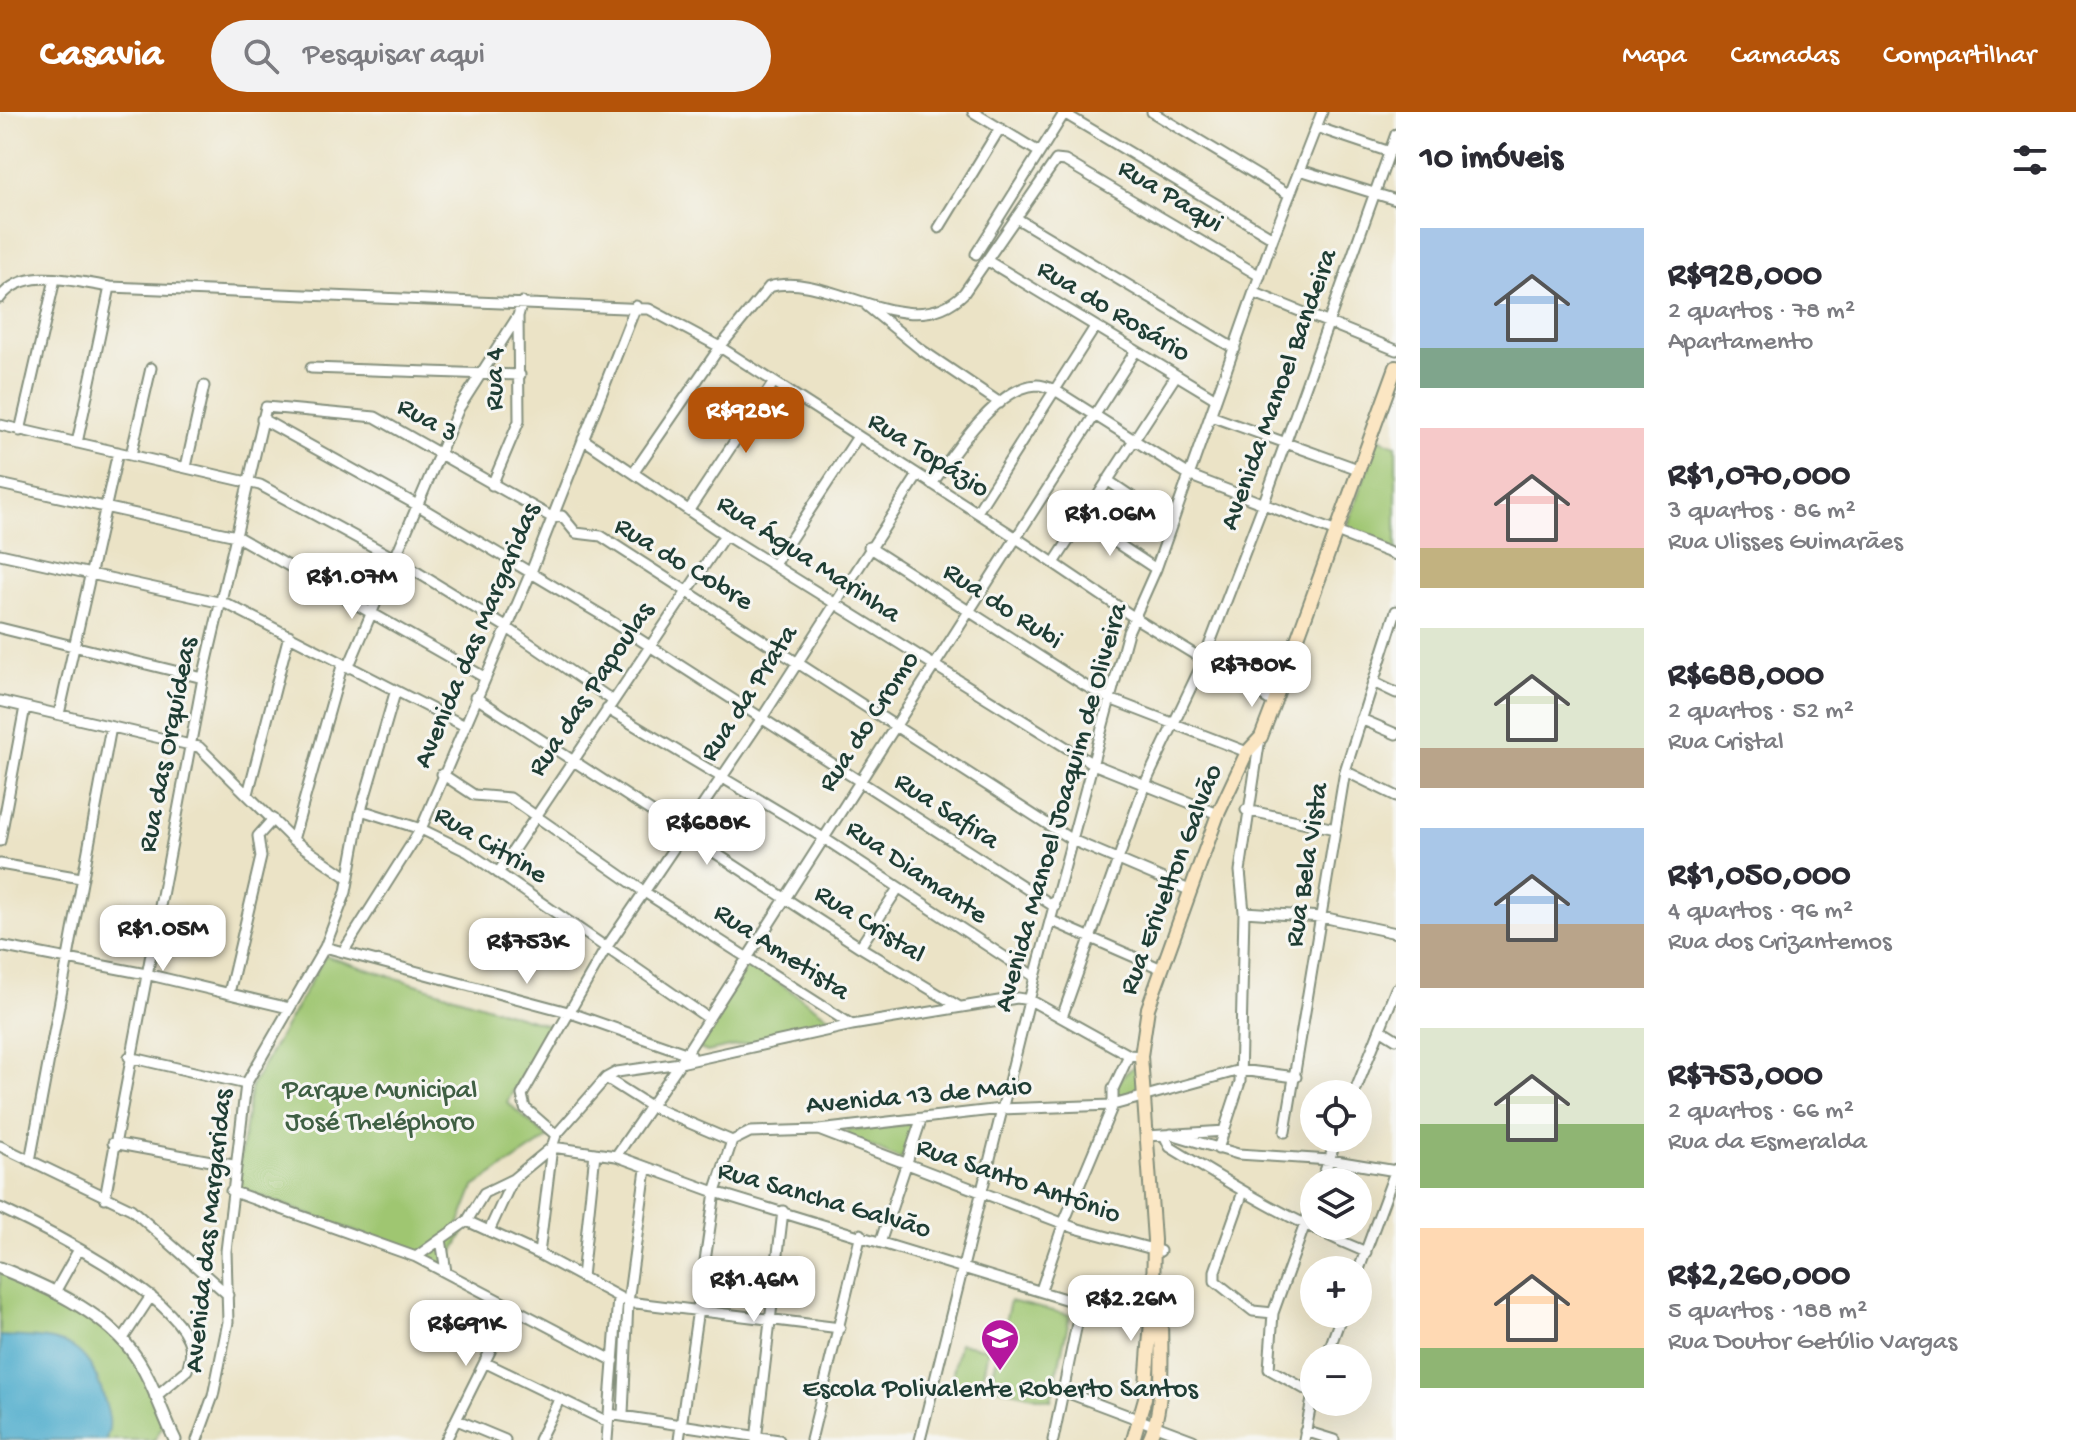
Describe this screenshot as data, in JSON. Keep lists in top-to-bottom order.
{
  "streets": {
    "main road": ["Rua Erivelton Galvão"],
    "street": [
      "Rua Paqui",
      "Rua do Rosário",
      "Rua 4",
      "Avenida Manoel Bandeira",
      "Rua 3",
      "Rua Topázio",
      "Rua Água Marinha",
      "Rua do Cobre",
      "Rua do Rubi",
      "Avenida das Margaridas",
      "Rua das Papoulas",
      "Rua da Prata",
      "Rua do Cromo",
      "Rua das Orquídeas",
      "Avenida Manoel Joaquim de Oliveira",
      "Rua Safira",
      "Rua Citrine",
      "Rua Bela Vista",
      "Rua Diamante",
      "Rua Cristal",
      "Rua Ametista",
      "Avenida 13 de Maio",
      "Rua Santo Antônio",
      "Rua Sancha Galvão"
    ]
  },
  "crossings": [
    ["Rua Paqui", "Avenida Manoel Joaquim de Oliveira"],
    ["Rua do Rosário", "Rua do Cromo"],
    ["Rua do Rosário", "Avenida Manoel Joaquim de Oliveira"],
    ["Rua 4", "Rua 3"],
    ["Avenida Manoel Bandeira", "Rua Topázio"],
    ["Avenida Manoel Bandeira", "Rua Água Marinha"],
    ["Avenida Manoel Bandeira", "Rua do Cobre"],
    ["Avenida Manoel Bandeira", "Rua do Rubi"],
    ["Rua 3", "Rua do Cobre"],
    ["Rua 3", "Avenida das Margaridas"],
    ["Rua 3", "Rua das Orquídeas"],
    ["Rua Topázio", "Avenida das Margaridas"],
    ["Rua Topázio", "Rua da Prata"],
    ["Rua Topázio", "Rua do Cromo"],
    ["Rua Topázio", "Avenida Manoel Joaquim de Oliveira"],
    ["Rua Topázio", "Rua Erivelton Galvão"],
    ["Rua Água Marinha", "Avenida das Margaridas"],
    ["Rua Água Marinha", "Rua das Papoulas"],
    ["Rua Água Marinha", "Rua da Prata"],
    ["Rua Água Marinha", "Rua do Cromo"],
    ["Rua Água Marinha", "Avenida Manoel Joaquim de Oliveira"],
    ["Rua Água Marinha", "Rua Erivelton Galvão"],
    ["Rua do Cobre", "Avenida das Margaridas"],
    ["Rua do Cobre", "Rua das Papoulas"],
    ["Rua do Cobre", "Rua da Prata"],
    ["Rua do Cobre", "Rua do Cromo"],
    ["Rua do Cobre", "Avenida Manoel Joaquim de Oliveira"],
    ["Rua do Cobre", "Rua Erivelton Galvão"],
    ["Rua do Rubi", "Rua da Prata"],
    ["Rua do Rubi", "Rua do Cromo"],
    ["Rua do Rubi", "Avenida Manoel Joaquim de Oliveira"],
    ["Rua do Rubi", "Rua Erivelton Galvão"],
    ["Avenida das Margaridas", "Rua Safira"],
    ["Avenida das Margaridas", "Rua Citrine"],
    ["Avenida das Margaridas", "Rua Diamante"],
    ["Avenida das Margaridas", "Rua Cristal"],
    ["Avenida das Margaridas", "Rua Ametista"],
    ["Rua das Papoulas", "Rua Safira"],
    ["Rua das Papoulas", "Rua Citrine"],
    ["Rua das Papoulas", "Rua Diamante"],
    ["Rua das Papoulas", "Rua Cristal"],
    ["Rua das Papoulas", "Rua Ametista"],
    ["Rua da Prata", "Rua Safira"],
    ["Rua da Prata", "Rua Citrine"],
    ["Rua da Prata", "Rua Diamante"],
    ["Rua da Prata", "Rua Cristal"],
    ["Rua da Prata", "Rua Ametista"],
    ["Rua do Cromo", "Rua Safira"],
    ["Rua do Cromo", "Rua Citrine"],
    ["Rua do Cromo", "Rua Diamante"],
    ["Rua do Cromo", "Rua Cristal"],
    ["Rua do Cromo", "Rua Ametista"],
    ["Rua do Cromo", "Rua Sancha Galvão"],
    ["Rua das Orquídeas", "Rua Safira"],
    ["Rua das Orquídeas", "Rua Diamante"],
    ["Avenida Manoel Joaquim de Oliveira", "Rua Safira"],
    ["Avenida Manoel Joaquim de Oliveira", "Rua Diamante"],
    ["Avenida Manoel Joaquim de Oliveira", "Avenida 13 de Maio"],
    ["Avenida Manoel Joaquim de Oliveira", "Rua Santo Antônio"],
    ["Avenida Manoel Joaquim de Oliveira", "Rua Sancha Galvão"],
    ["Rua Erivelton Galvão", "Avenida 13 de Maio"],
    ["Rua Erivelton Galvão", "Rua Santo Antônio"],
    ["Avenida 13 de Maio", "Rua Santo Antônio"]
  ],
  "parks": ["Parque Municipal José Theléphoro"],
  "places": {
    "school or university": ["Escola Polivalente Roberto Santos"]
  },
  "page": {
    "header": "Casavia",
    "search": "Pesquisar aqui",
    "nav": ["Mapa", "Camadas", "Compartilhar"],
    "heading": "10 imóveis",
    "list": [
      {
        "name": "R$928,000",
        "note": "2 quartos · 78 m² · Apartamento"
      },
      {
        "name": "R$1,070,000",
        "note": "3 quartos · 86 m² · Rua Ulisses Guimarães"
      },
      {
        "name": "R$688,000",
        "note": "2 quartos · 52 m² · Rua Cristal"
      },
      {
        "name": "R$1,050,000",
        "note": "4 quartos · 96 m² · Rua dos Crizantemos"
      },
      {
        "name": "R$753,000",
        "note": "2 quartos · 66 m² · Rua da Esmeralda"
      },
      {
        "name": "R$2,260,000",
        "note": "5 quartos · 188 m² · Rua Doutor Getúlio Vargas"
      }
    ],
    "price": [
      "R$928K",
      "R$1.06M",
      "R$1.07M",
      "R$780K",
      "R$688K",
      "R$1.05M",
      "R$753K",
      "R$1.46M",
      "R$2.26M",
      "R$691K"
    ],
    "map_buttons": ["+", "−"]
  }
}
